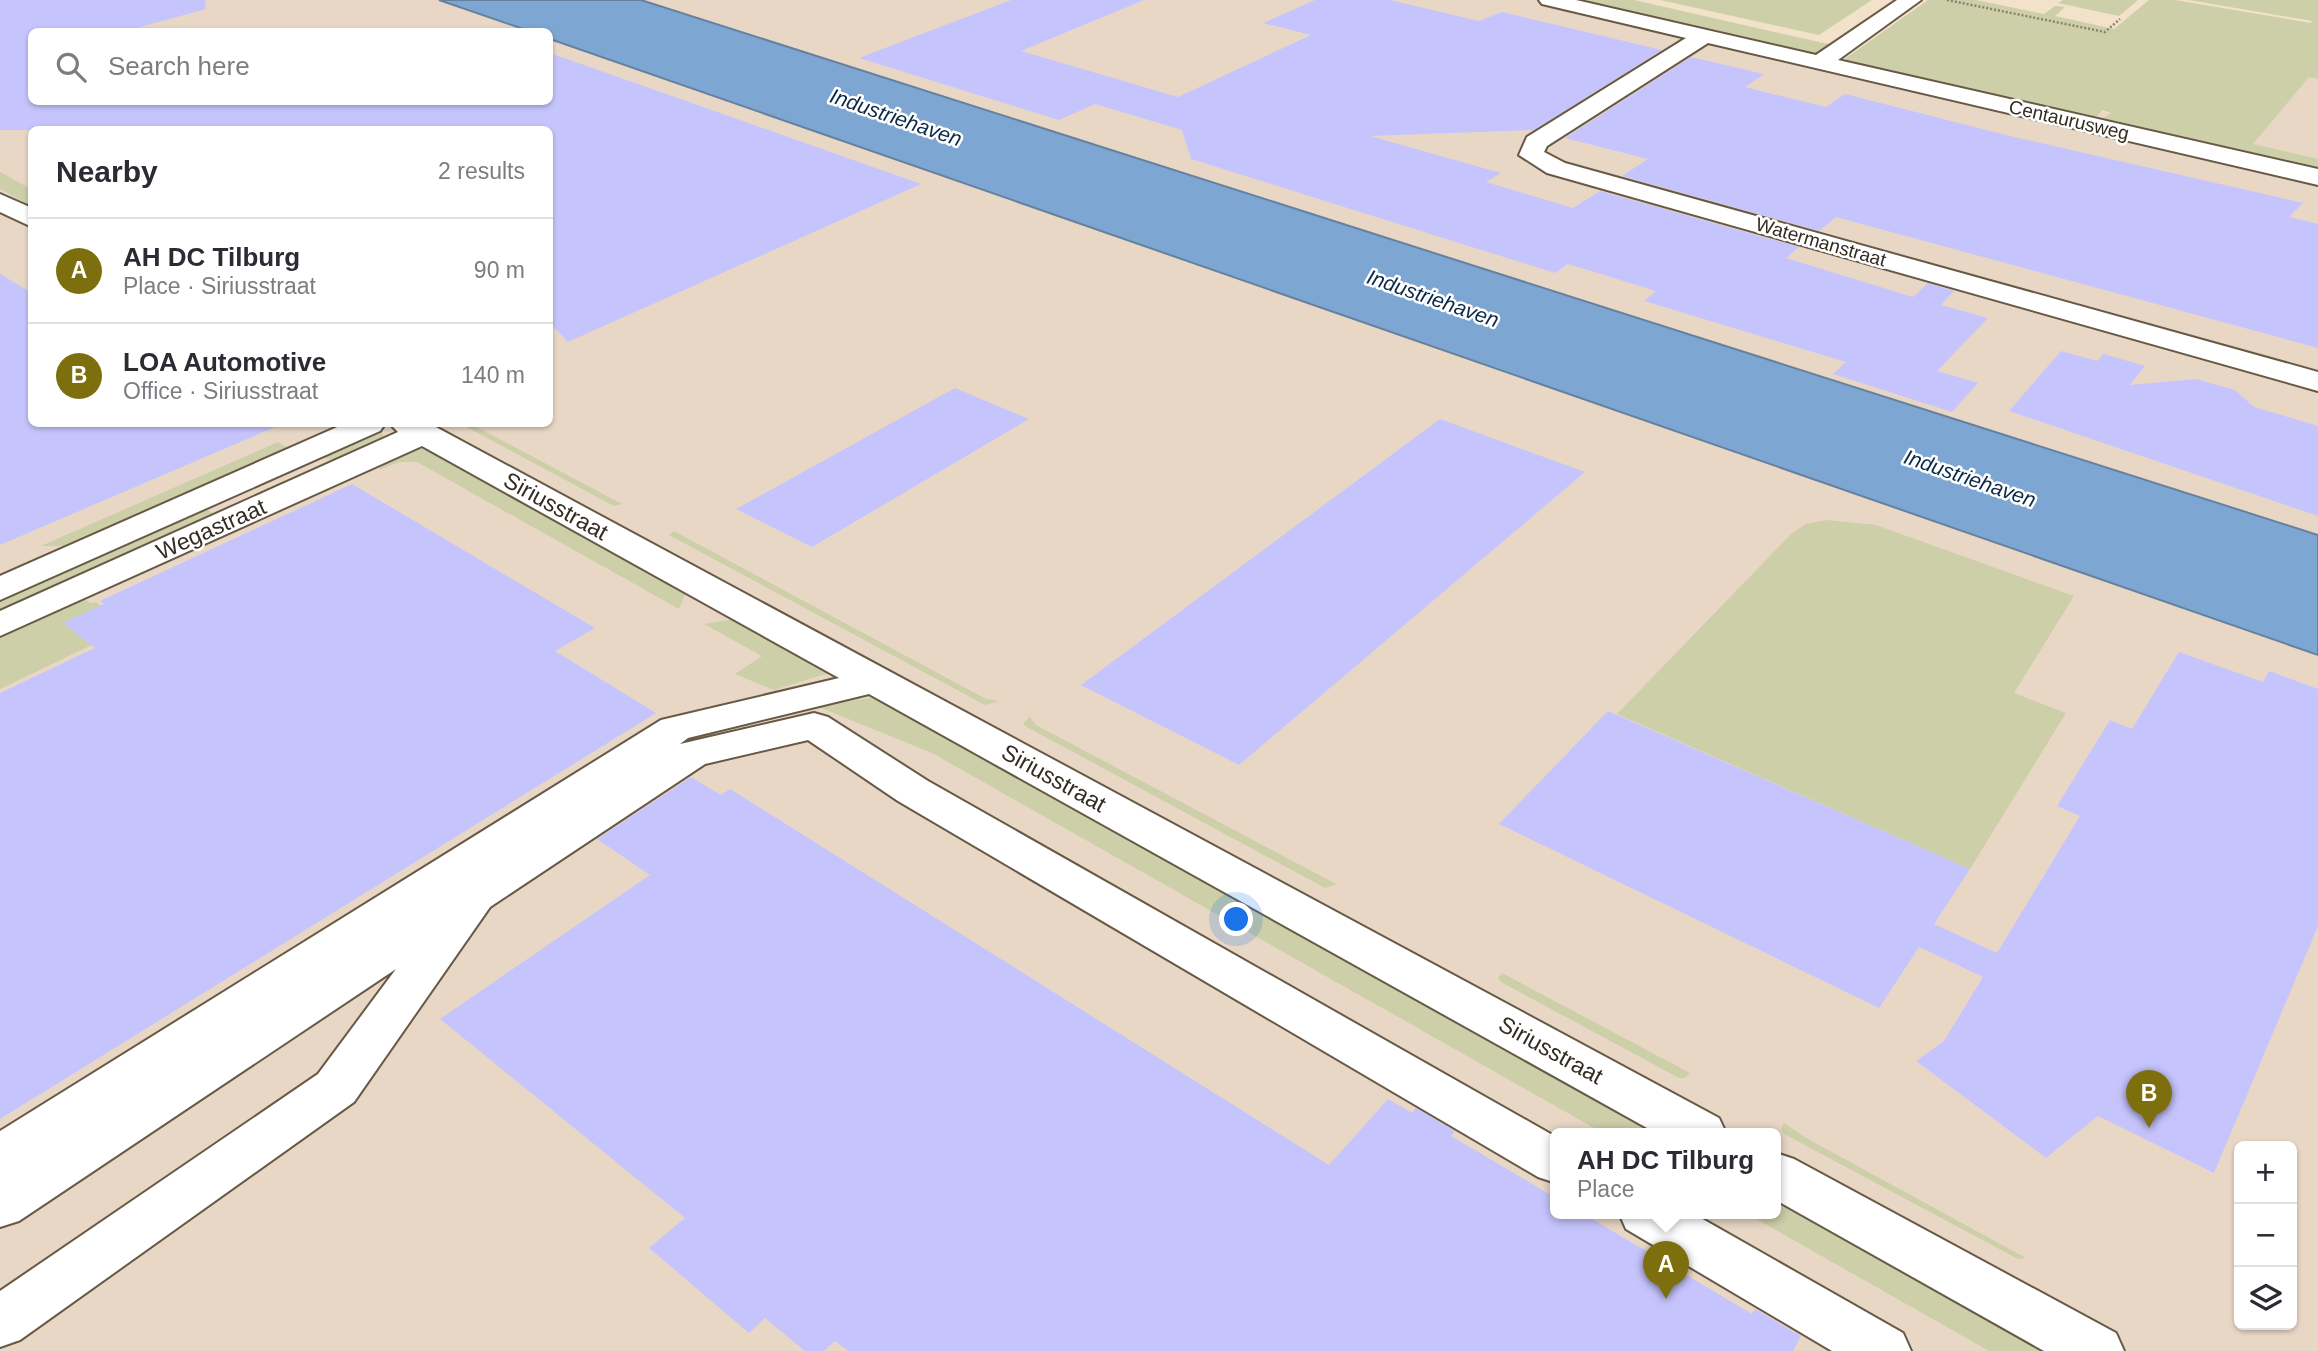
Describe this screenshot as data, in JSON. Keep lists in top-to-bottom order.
{
  "streets": {
    "street": [
      "Centaurusweg",
      "Watermanstraat",
      "Siriusstraat",
      "Wegastraat"
    ]
  },
  "crossings": [
    ["Centaurusweg", "Watermanstraat"],
    ["Siriusstraat", "Wegastraat"]
  ],
  "water": ["Industriehaven"],
  "page": {
    "search": "Search here",
    "heading": ["Nearby", "2 results"],
    "list": [
      {
        "mark": "A",
        "name": "AH DC Tilburg",
        "note": "Place · Siriusstraat",
        "value": "90 m"
      },
      {
        "mark": "B",
        "name": "LOA Automotive",
        "note": "Office · Siriusstraat",
        "value": "140 m"
      }
    ],
    "pins": ["B", "A"],
    "popup": ["AH DC Tilburg", "Place"],
    "map_buttons": ["+", "−"]
  }
}
